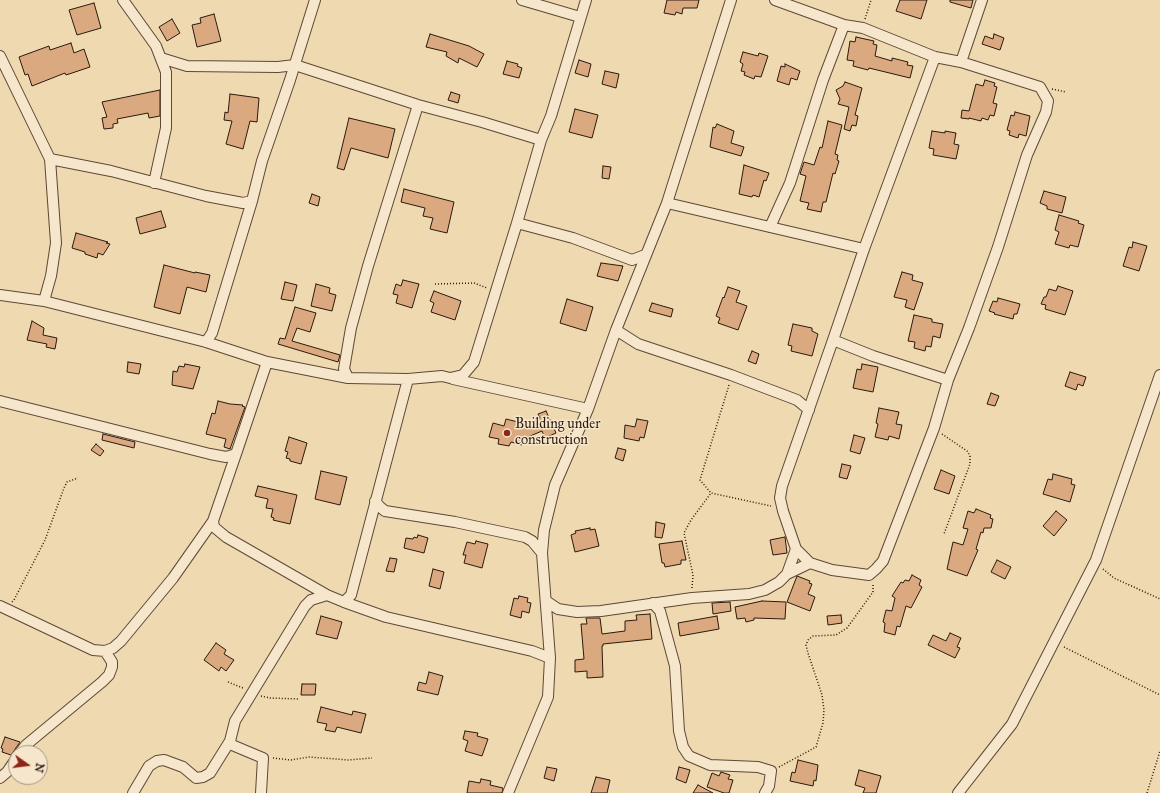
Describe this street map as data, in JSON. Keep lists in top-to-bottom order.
{
  "places": ["Building under construction"],
  "north": "right"
}
